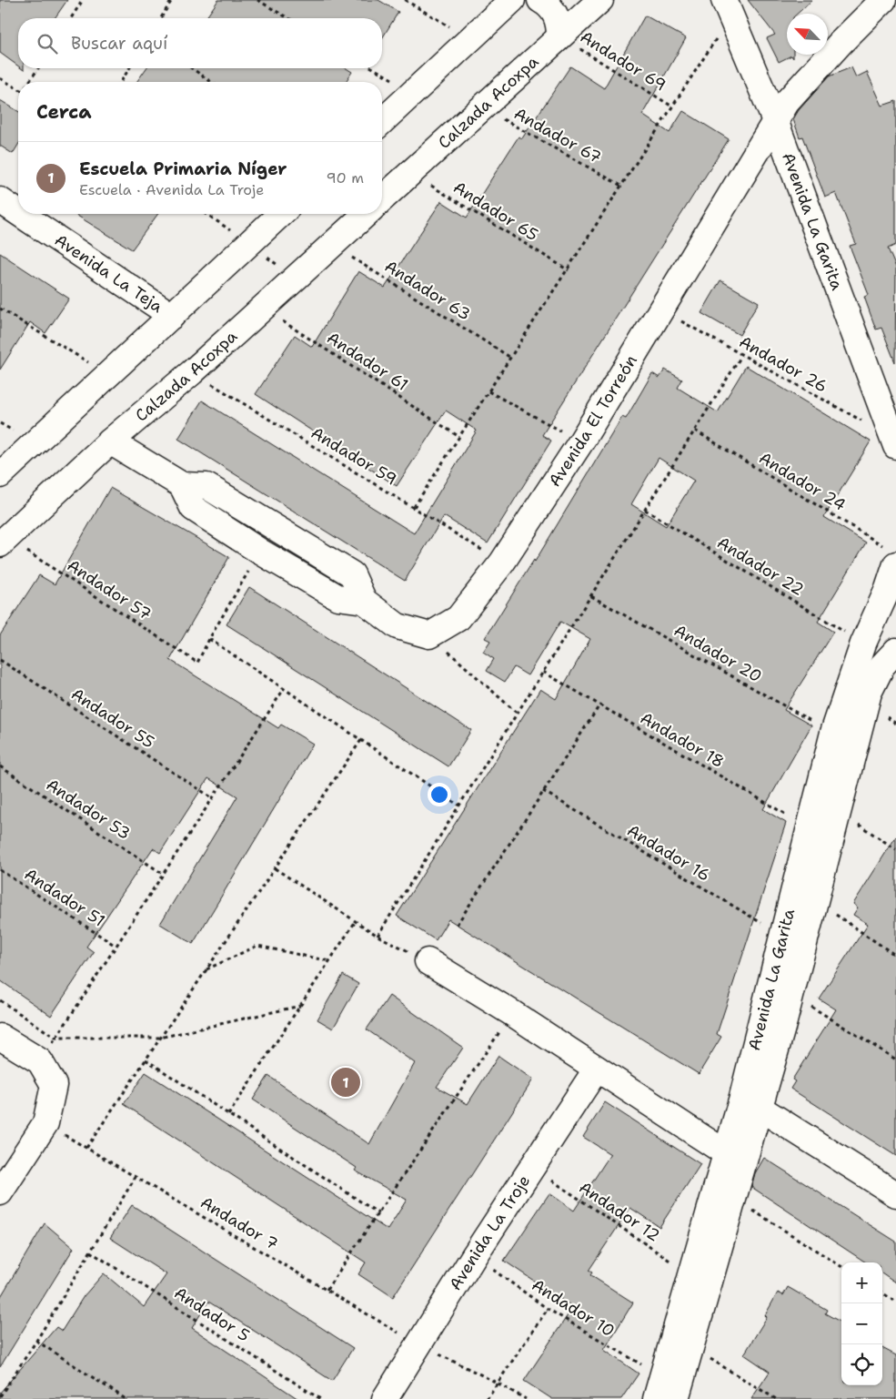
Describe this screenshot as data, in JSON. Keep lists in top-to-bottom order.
{
  "streets": {
    "street": [
      "Calzada Acoxpa",
      "Avenida La Garita",
      "Avenida La Teja",
      "Avenida El Torreón",
      "Avenida La Troje"
    ],
    "path": [
      "Andador 69",
      "Andador 67",
      "Andador 65",
      "Andador 63",
      "Andador 61",
      "Andador 26",
      "Andador 59",
      "Andador 24",
      "Andador 22",
      "Andador 57",
      "Andador 20",
      "Andador 55",
      "Andador 18",
      "Andador 53",
      "Andador 16",
      "Andador 51",
      "Andador 12",
      "Andador 7",
      "Andador 10",
      "Andador 5"
    ]
  },
  "crossings": [
    ["Andador 69", "Calzada Acoxpa"],
    ["Calzada Acoxpa", "Andador 67"],
    ["Calzada Acoxpa", "Andador 65"],
    ["Calzada Acoxpa", "Andador 63"],
    ["Calzada Acoxpa", "Andador 61"],
    ["Calzada Acoxpa", "Andador 59"],
    ["Calzada Acoxpa", "Andador 57"],
    ["Avenida La Garita", "Avenida El Torreón"],
    ["Avenida La Garita", "Andador 24"],
    ["Avenida La Garita", "Andador 22"],
    ["Avenida La Garita", "Andador 20"],
    ["Avenida La Garita", "Andador 18"],
    ["Avenida La Garita", "Andador 16"],
    ["Avenida La Garita", "Andador 12"],
    ["Avenida La Garita", "Andador 10"],
    ["Andador 26", "Avenida El Torreón"],
    ["Avenida El Torreón", "Andador 59"],
    ["Andador 12", "Avenida La Troje"],
    ["Andador 7", "Avenida La Troje"],
    ["Avenida La Troje", "Andador 10"]
  ],
  "north": "top left",
  "page": {
    "search": "Buscar aquí",
    "heading": "Cerca",
    "list": [
      {
        "mark": "1",
        "name": "Escuela Primaria Níger",
        "note": "Escuela · Avenida La Troje",
        "value": "90 m"
      }
    ],
    "pins": "1",
    "map_buttons": ["+", "−"]
  }
}
